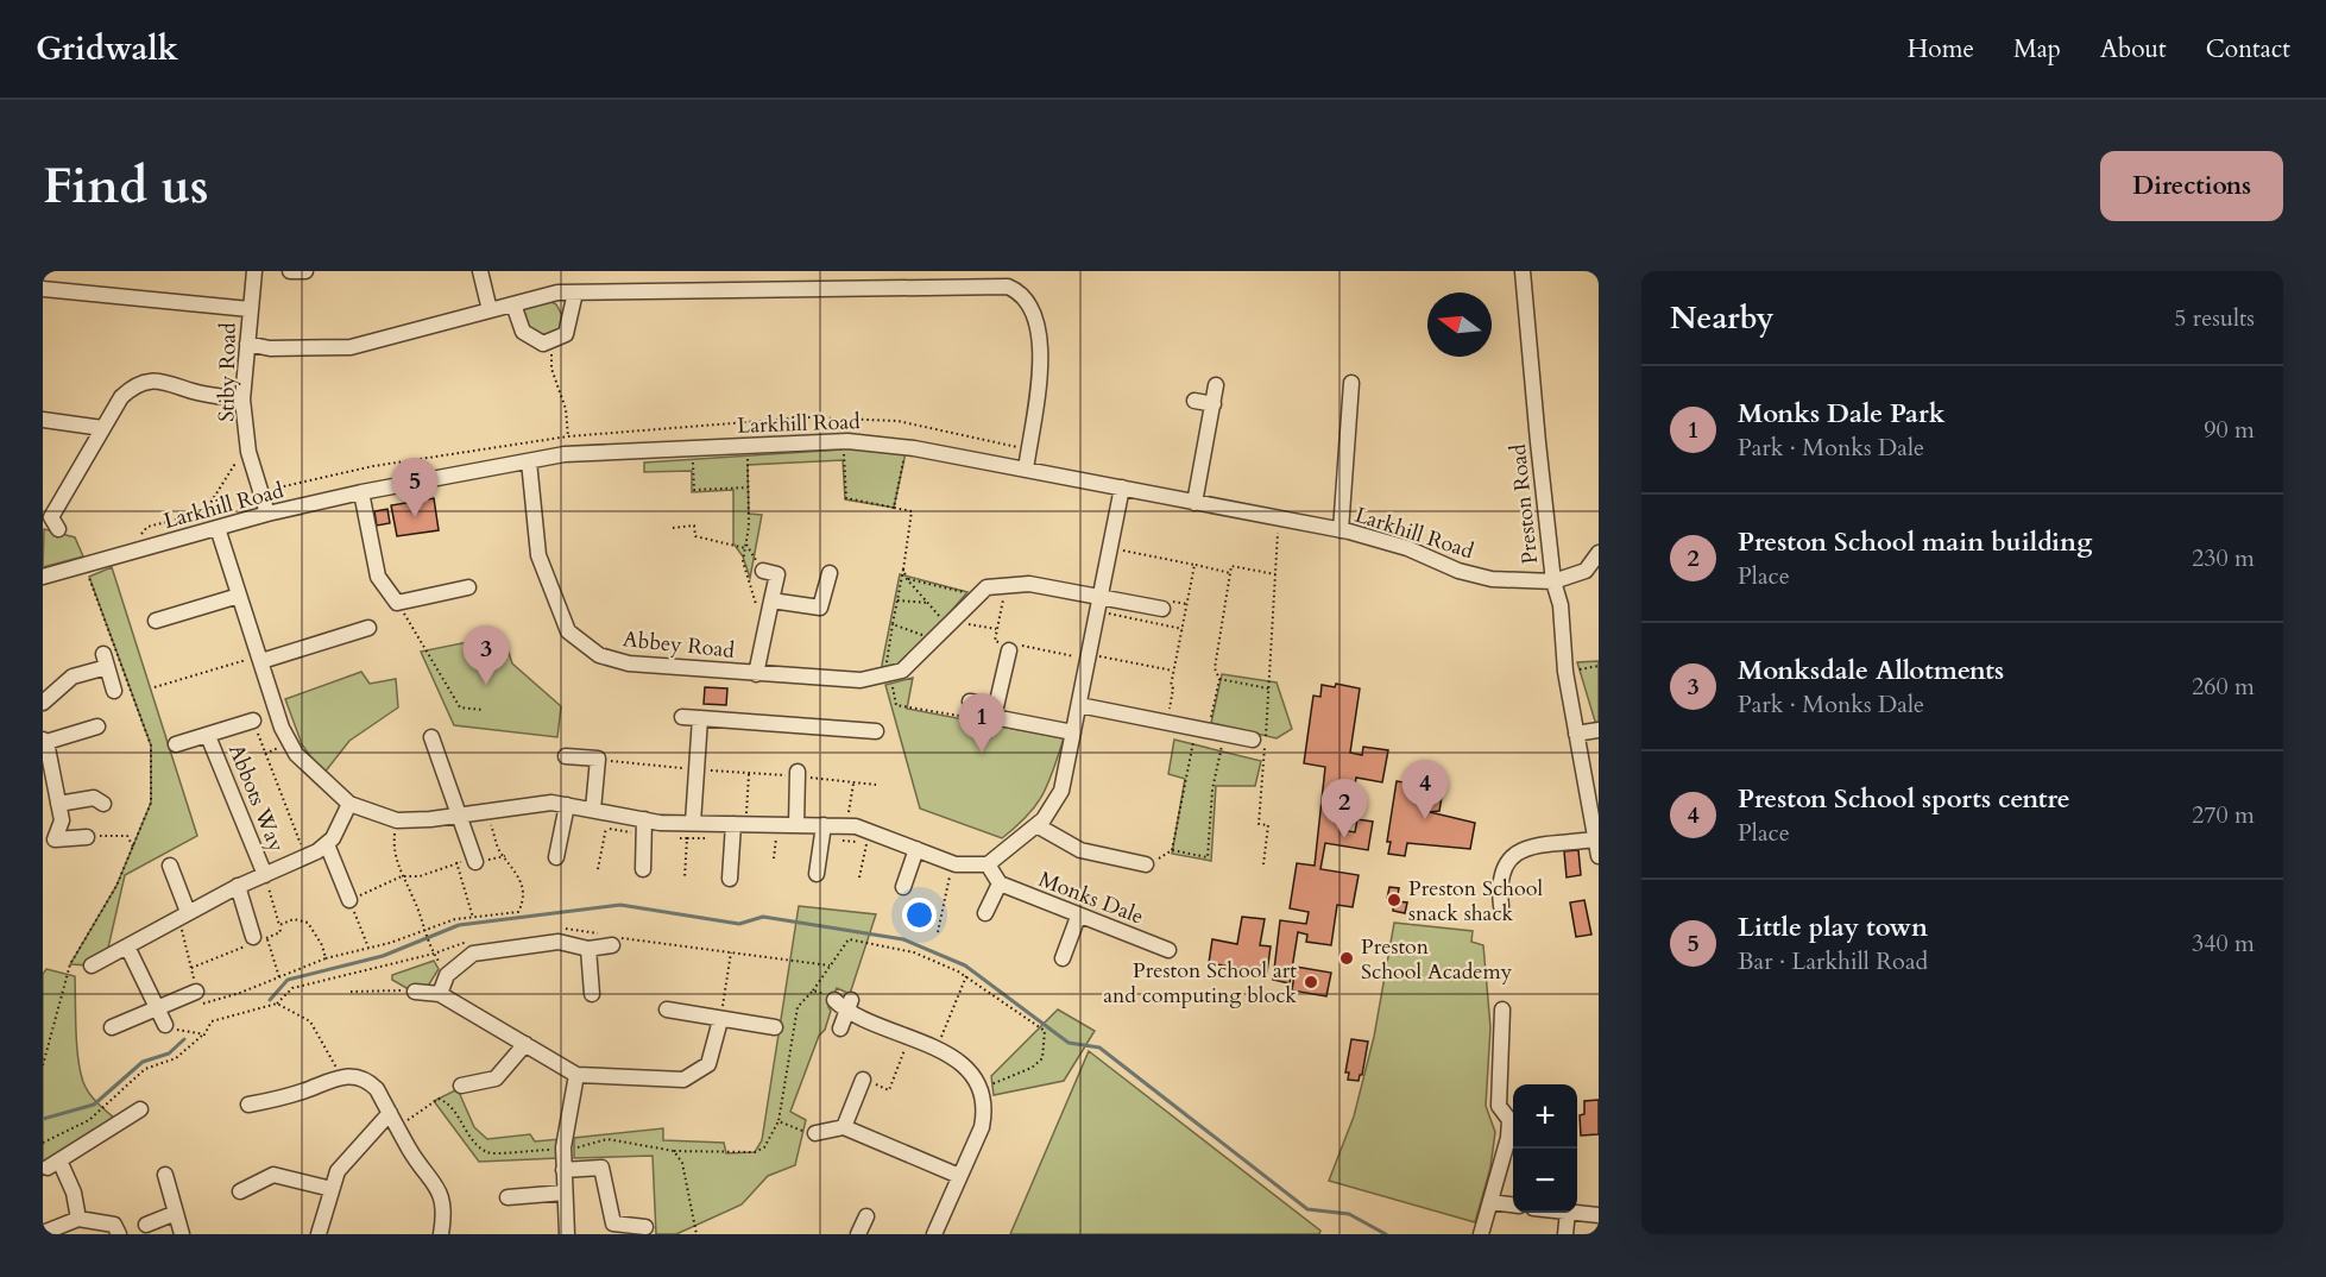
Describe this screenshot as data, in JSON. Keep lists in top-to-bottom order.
{
  "streets": {
    "street": [
      "Stiby Road",
      "Larkhill Road",
      "Preston Road",
      "Abbey Road",
      "Abbots Way",
      "Monks Dale"
    ]
  },
  "crossings": [
    ["Stiby Road", "Larkhill Road"],
    ["Larkhill Road", "Preston Road"],
    ["Larkhill Road", "Abbey Road"]
  ],
  "places": ["Preston School snack shack", "Preston School Academy", "Preston School art and computing block"],
  "north": "left",
  "page": {
    "header": "Gridwalk",
    "nav": [
      "Home",
      "Map",
      "About",
      "Contact"
    ],
    "buttons": "Directions",
    "title": "Find us",
    "heading": ["Nearby", "5 results"],
    "list": [
      {
        "mark": "1",
        "name": "Monks Dale Park",
        "note": "Park · Monks Dale",
        "value": "90 m"
      },
      {
        "mark": "2",
        "name": "Preston School main building",
        "note": "Place",
        "value": "230 m"
      },
      {
        "mark": "3",
        "name": "Monksdale Allotments",
        "note": "Park · Monks Dale",
        "value": "260 m"
      },
      {
        "mark": "4",
        "name": "Preston School sports centre",
        "note": "Place",
        "value": "270 m"
      },
      {
        "mark": "5",
        "name": "Little play town",
        "note": "Bar · Larkhill Road",
        "value": "340 m"
      }
    ],
    "pins": [
      "5",
      "3",
      "1",
      "4",
      "2"
    ],
    "map_buttons": ["+", "−"]
  }
}
